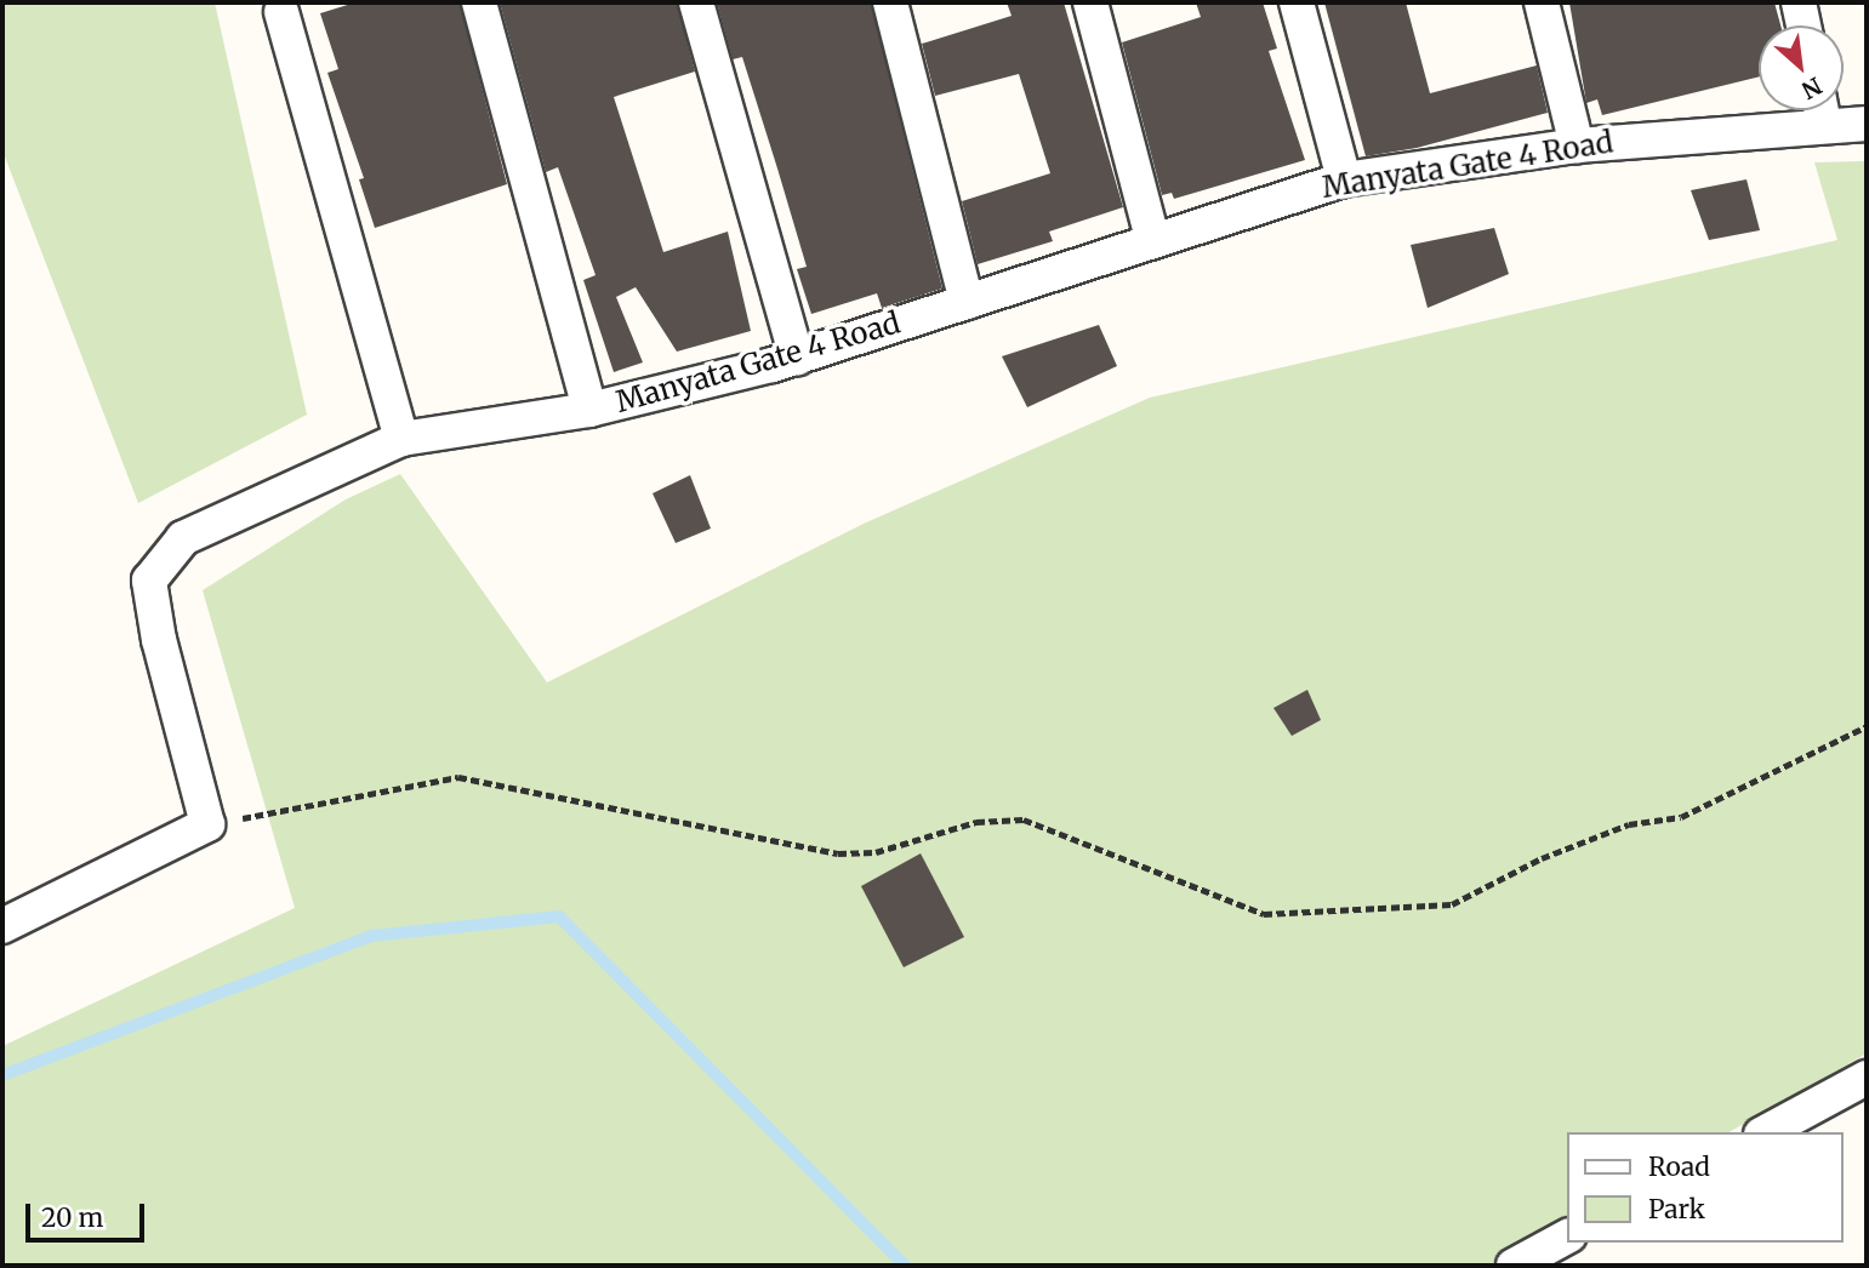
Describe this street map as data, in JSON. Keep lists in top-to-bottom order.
{
  "streets": {
    "street": ["Manyata Gate 4 Road"]
  },
  "legend": ["Road", "Park"],
  "scale_bar": "20 m",
  "north": "bottom right"
}
